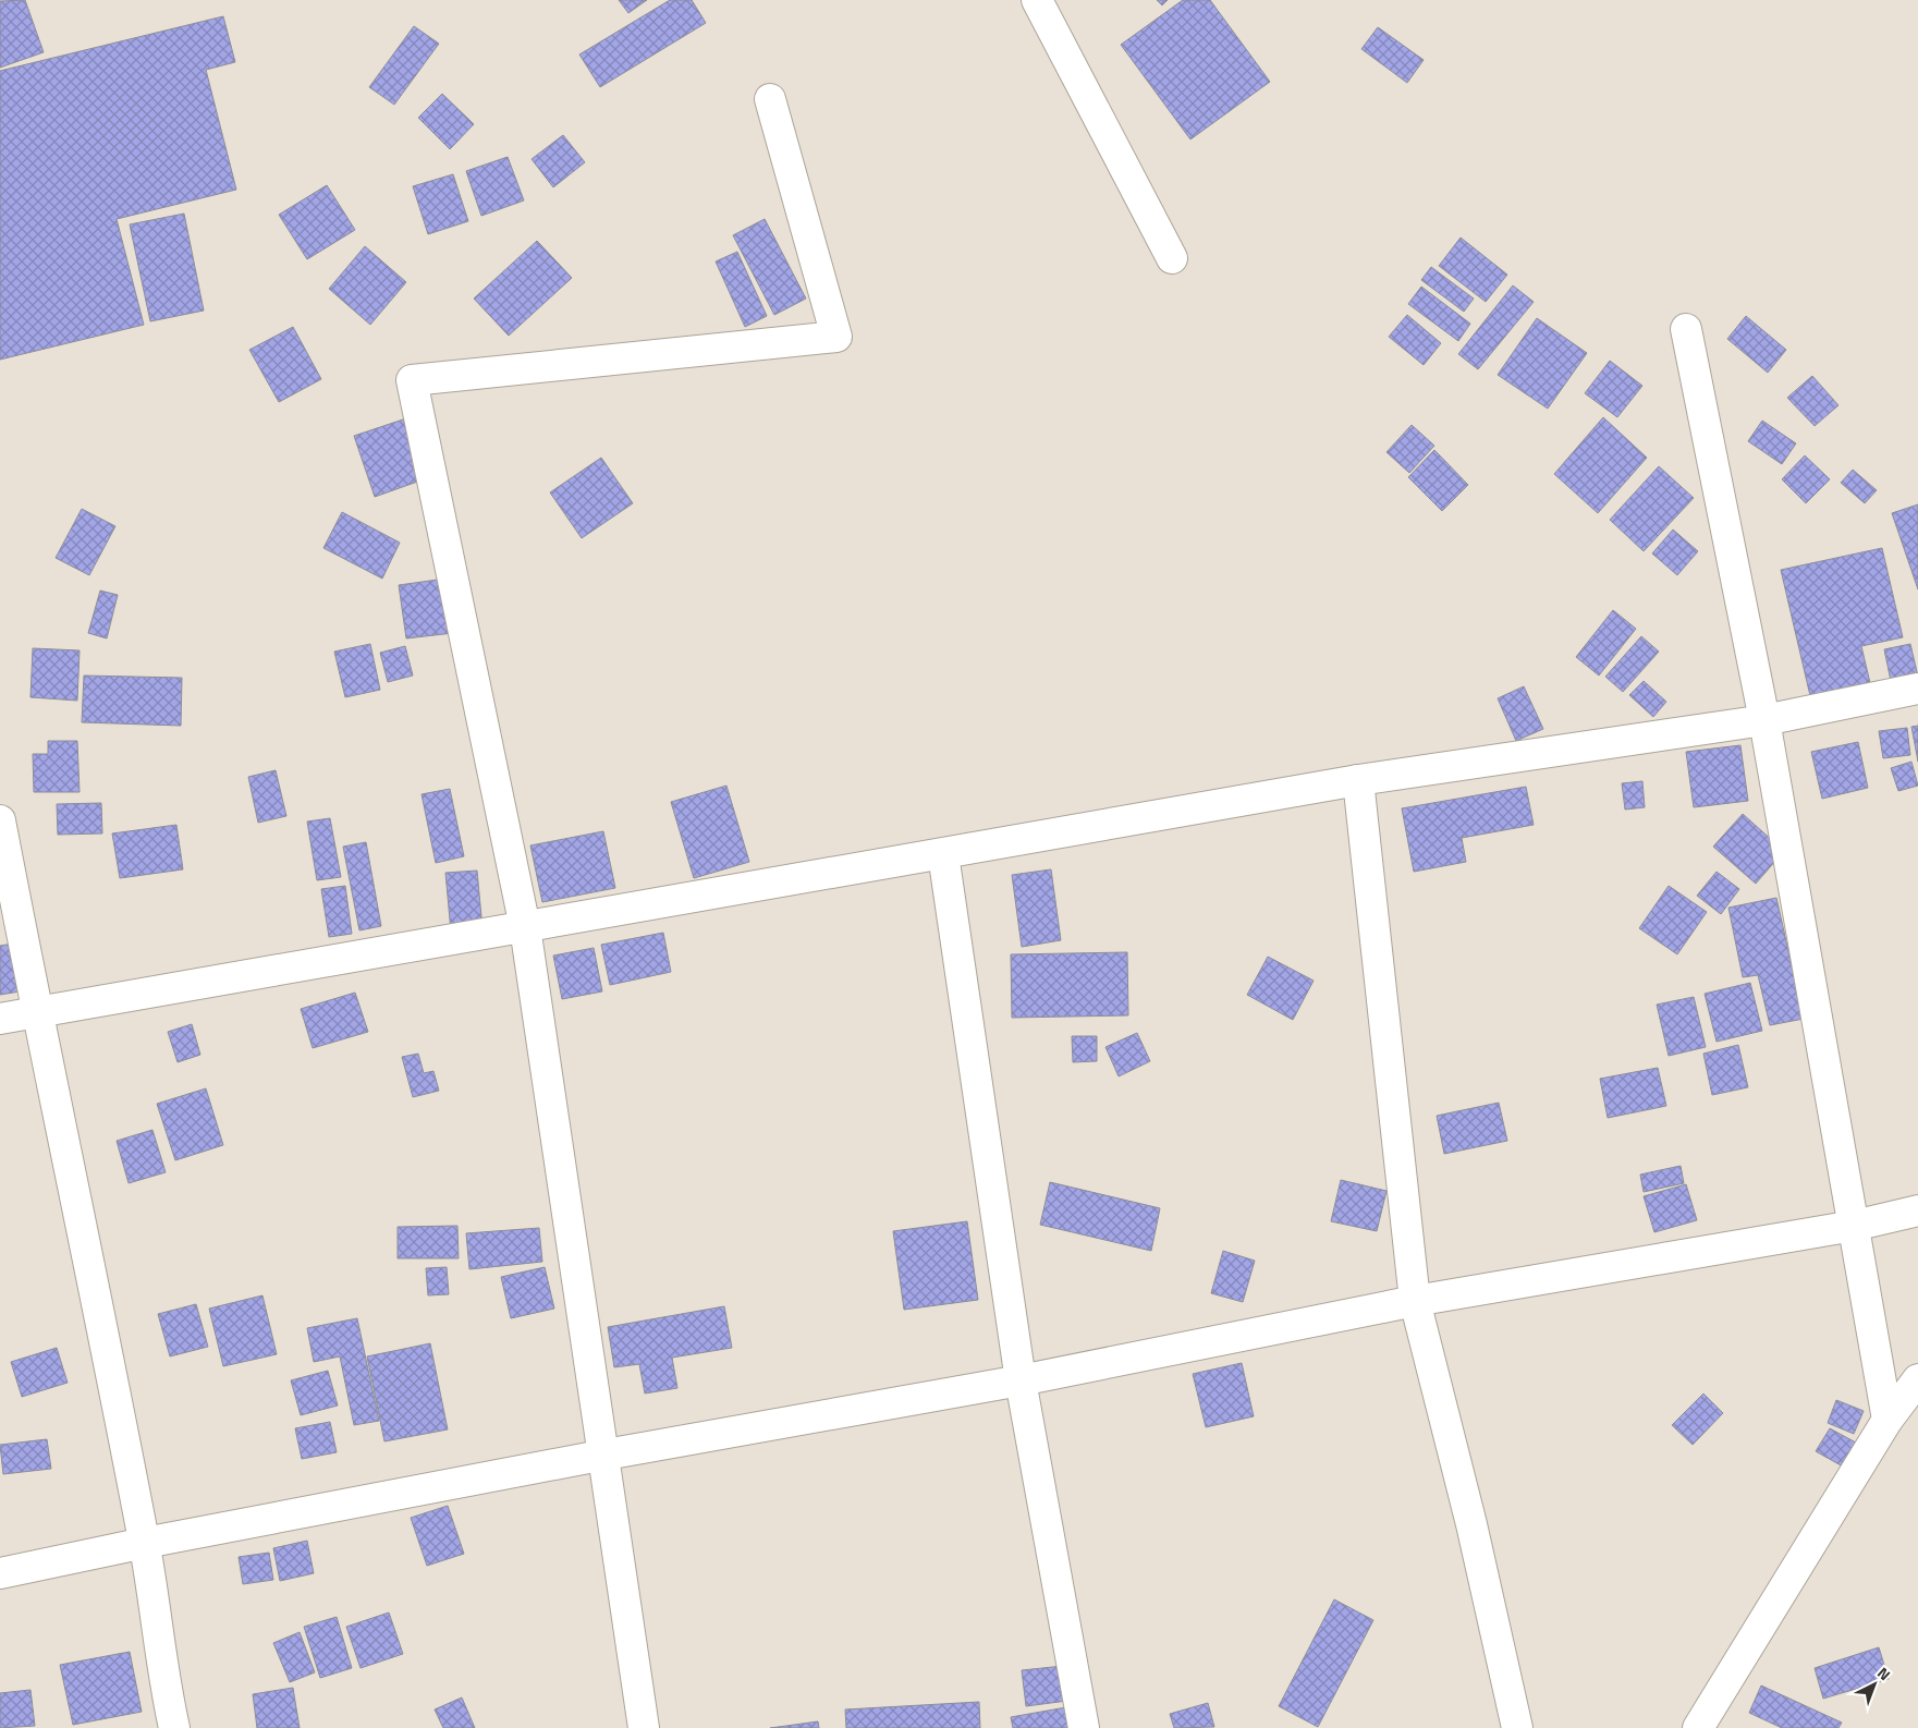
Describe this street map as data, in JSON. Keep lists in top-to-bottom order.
{
  "north": "top right"
}
